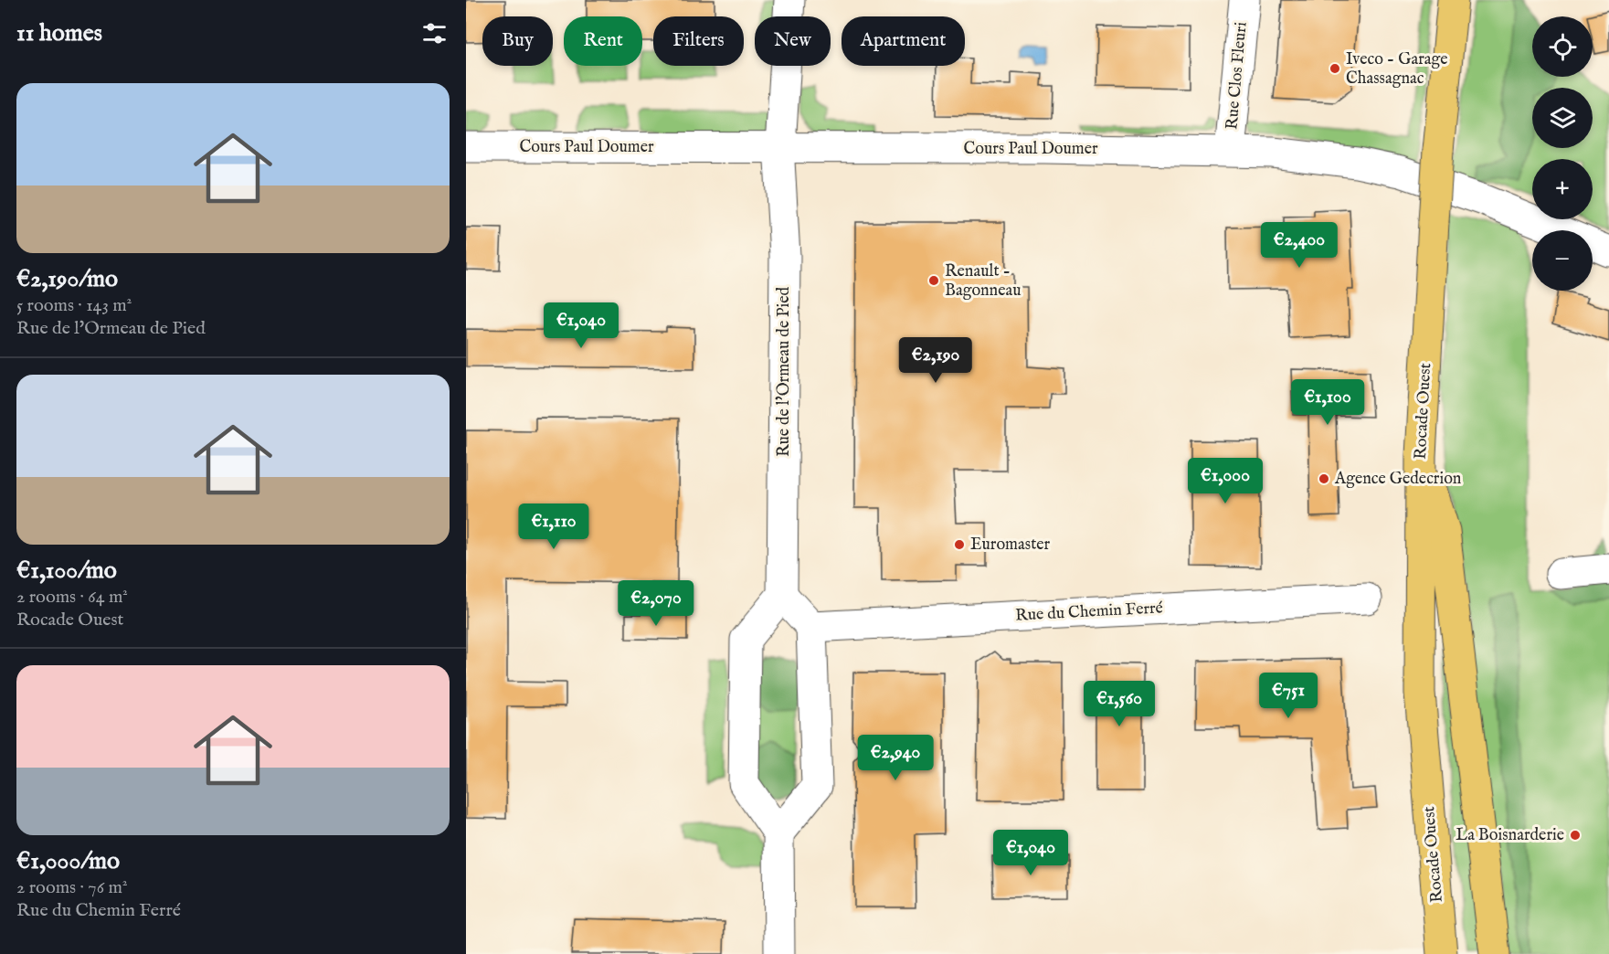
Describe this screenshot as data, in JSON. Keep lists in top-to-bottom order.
{
  "streets": {
    "main road": ["Rocade Ouest"],
    "street": [
      "Rue Clos Fleuri",
      "Cours Paul Doumer",
      "Rue de l'Ormeau de Pied",
      "Rue du Chemin Ferré"
    ]
  },
  "crossings": [
    ["Rue Clos Fleuri", "Cours Paul Doumer"],
    ["Cours Paul Doumer", "Rue de l'Ormeau de Pied"]
  ],
  "places": [
    "Iveco - Garage Chassagnac",
    "Renault - Bagonneau",
    "Agence Gedecrion",
    "Euromaster",
    "La Boisnarderie"
  ],
  "page": {
    "heading": "11 homes",
    "map_buttons": ["+", "−"],
    "chip": [
      "Buy",
      "Rent",
      "Filters",
      "New",
      "Apartment"
    ],
    "list": [
      {
        "name": "€2,190/mo",
        "note": "5 rooms · 143 m² · Rue de l'Ormeau de Pied"
      },
      {
        "name": "€1,100/mo",
        "note": "2 rooms · 64 m² · Rocade Ouest"
      },
      {
        "name": "€1,000/mo",
        "note": "2 rooms · 76 m² · Rue du Chemin Ferré"
      }
    ],
    "price": [
      "€2,400",
      "€1,040",
      "€2,190",
      "€1,100",
      "€1,000",
      "€1,110",
      "€2,070",
      "€751",
      "€1,560",
      "€2,940",
      "€1,040"
    ]
  }
}
